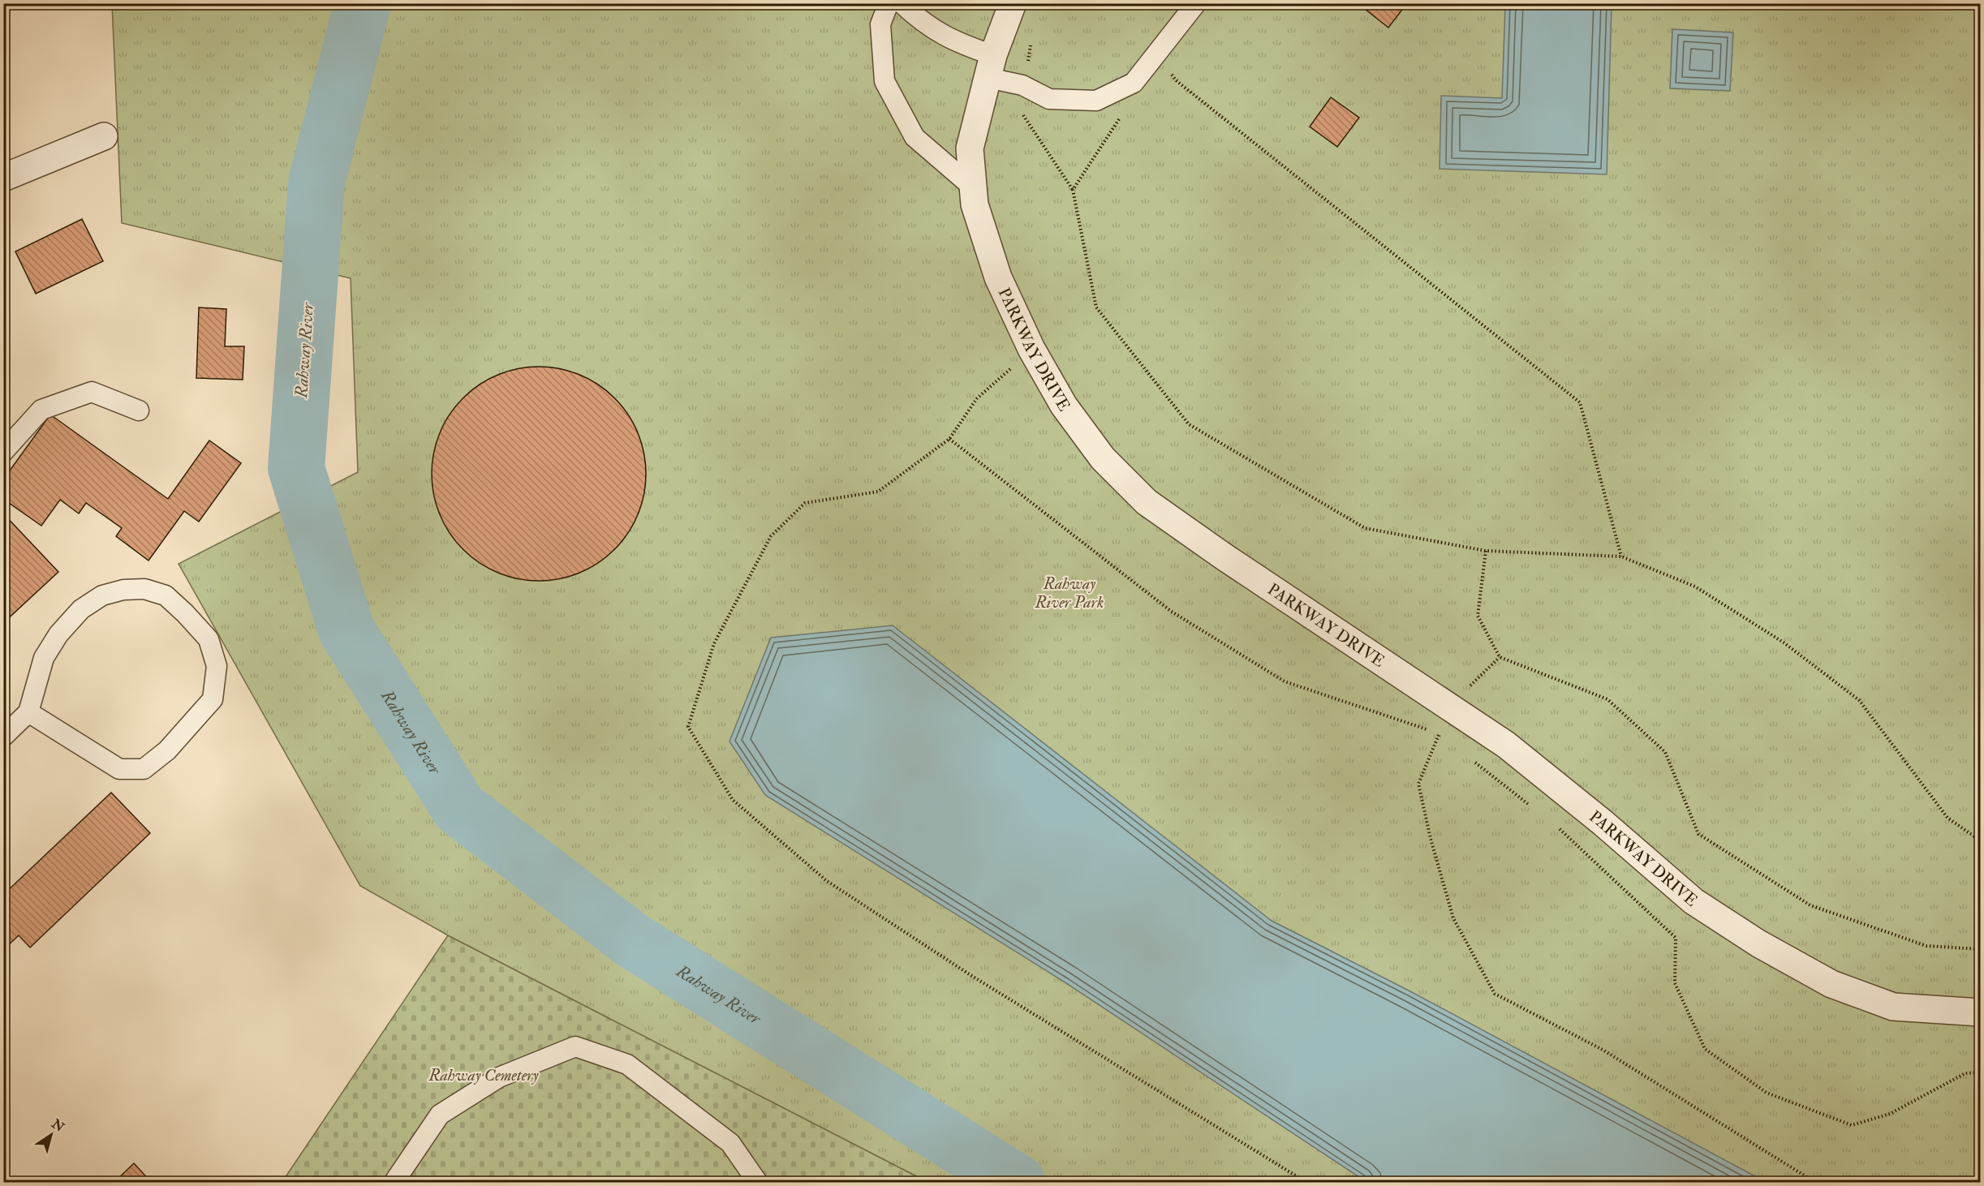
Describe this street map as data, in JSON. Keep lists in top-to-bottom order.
{
  "streets": {
    "street": ["PARKWAY DRIVE"]
  },
  "water": ["Rahway River"],
  "parks": ["Rahway River Park", "Rahway Cemetery"],
  "north": "top right"
}
